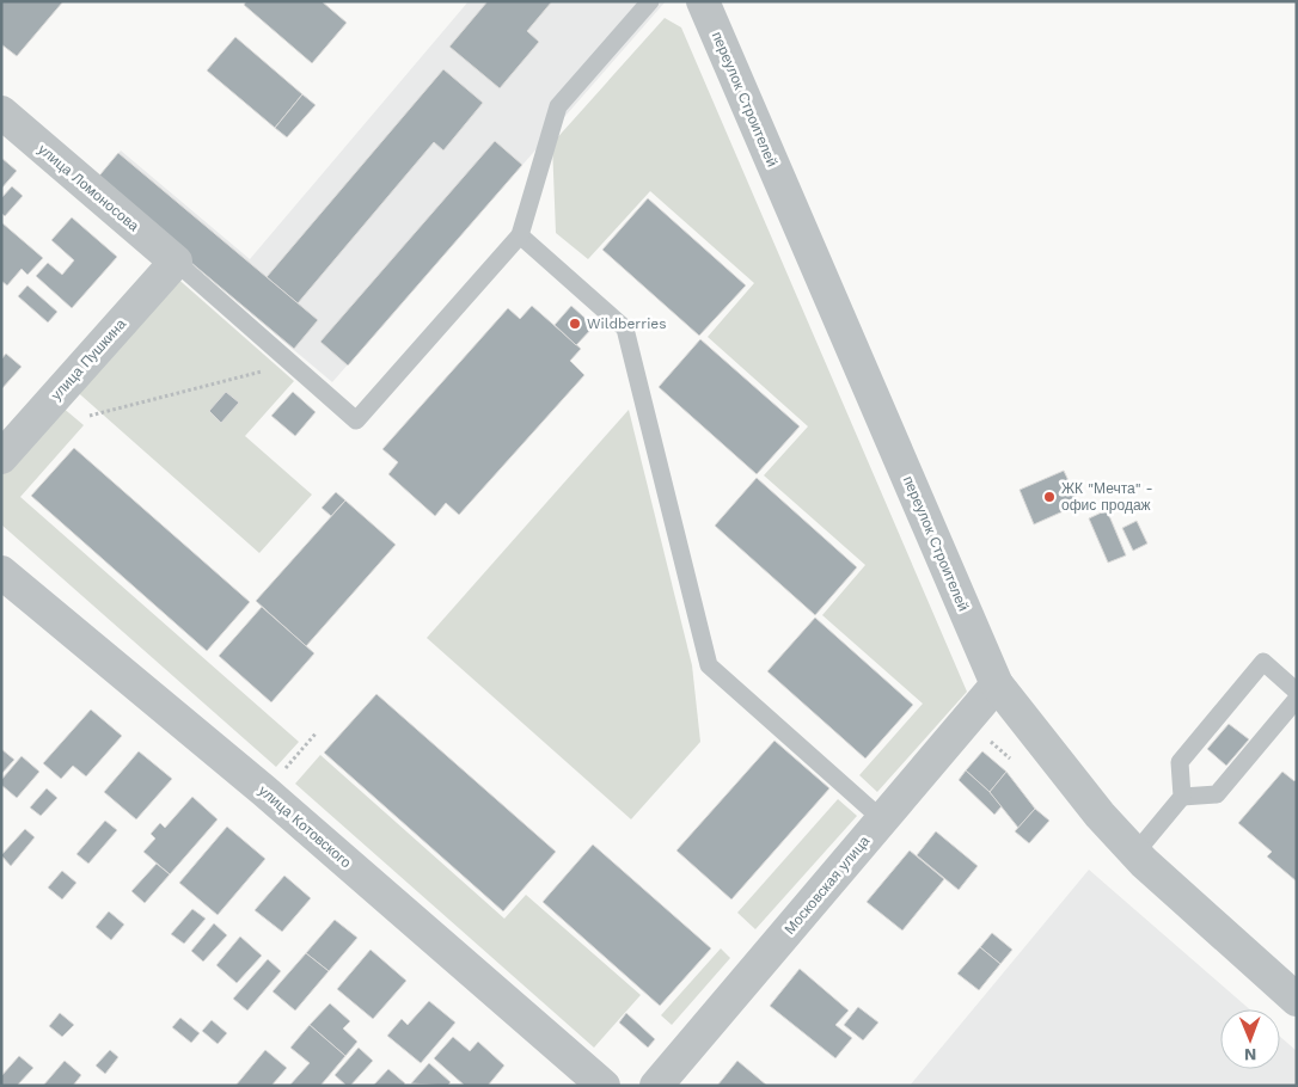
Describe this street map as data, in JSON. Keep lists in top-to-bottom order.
{
  "streets": {
    "street": [
      "переулок Строителей",
      "улица Ломоносова",
      "улица Пушкина",
      "улица Котовского",
      "Московская улица"
    ]
  },
  "crossings": [
    ["переулок Строителей", "Московская улица"],
    ["улица Ломоносова", "улица Пушкина"]
  ],
  "places": ["Wildberries", "ЖК \"Мечта\" - офис продаж"],
  "north": "bottom"
}
